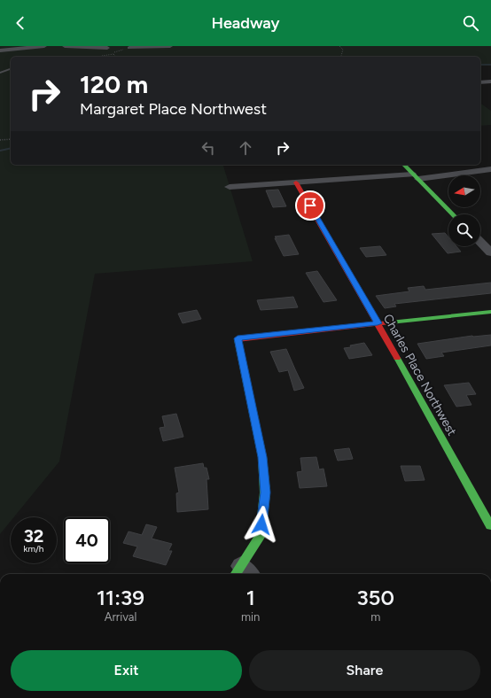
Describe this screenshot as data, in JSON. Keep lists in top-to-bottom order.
{
  "streets": {
    "street": ["Charles Place Northwest"]
  },
  "north": "left",
  "page": {
    "header": "Headway",
    "turn": ["120 m", "Margaret Place Northwest"],
    "speed": "32 km/h",
    "limit": "40",
    "eta": [
      "11:39",
      "Arrival",
      "1",
      "min",
      "350",
      "m"
    ],
    "buttons": ["Exit", "Share"]
  }
}
